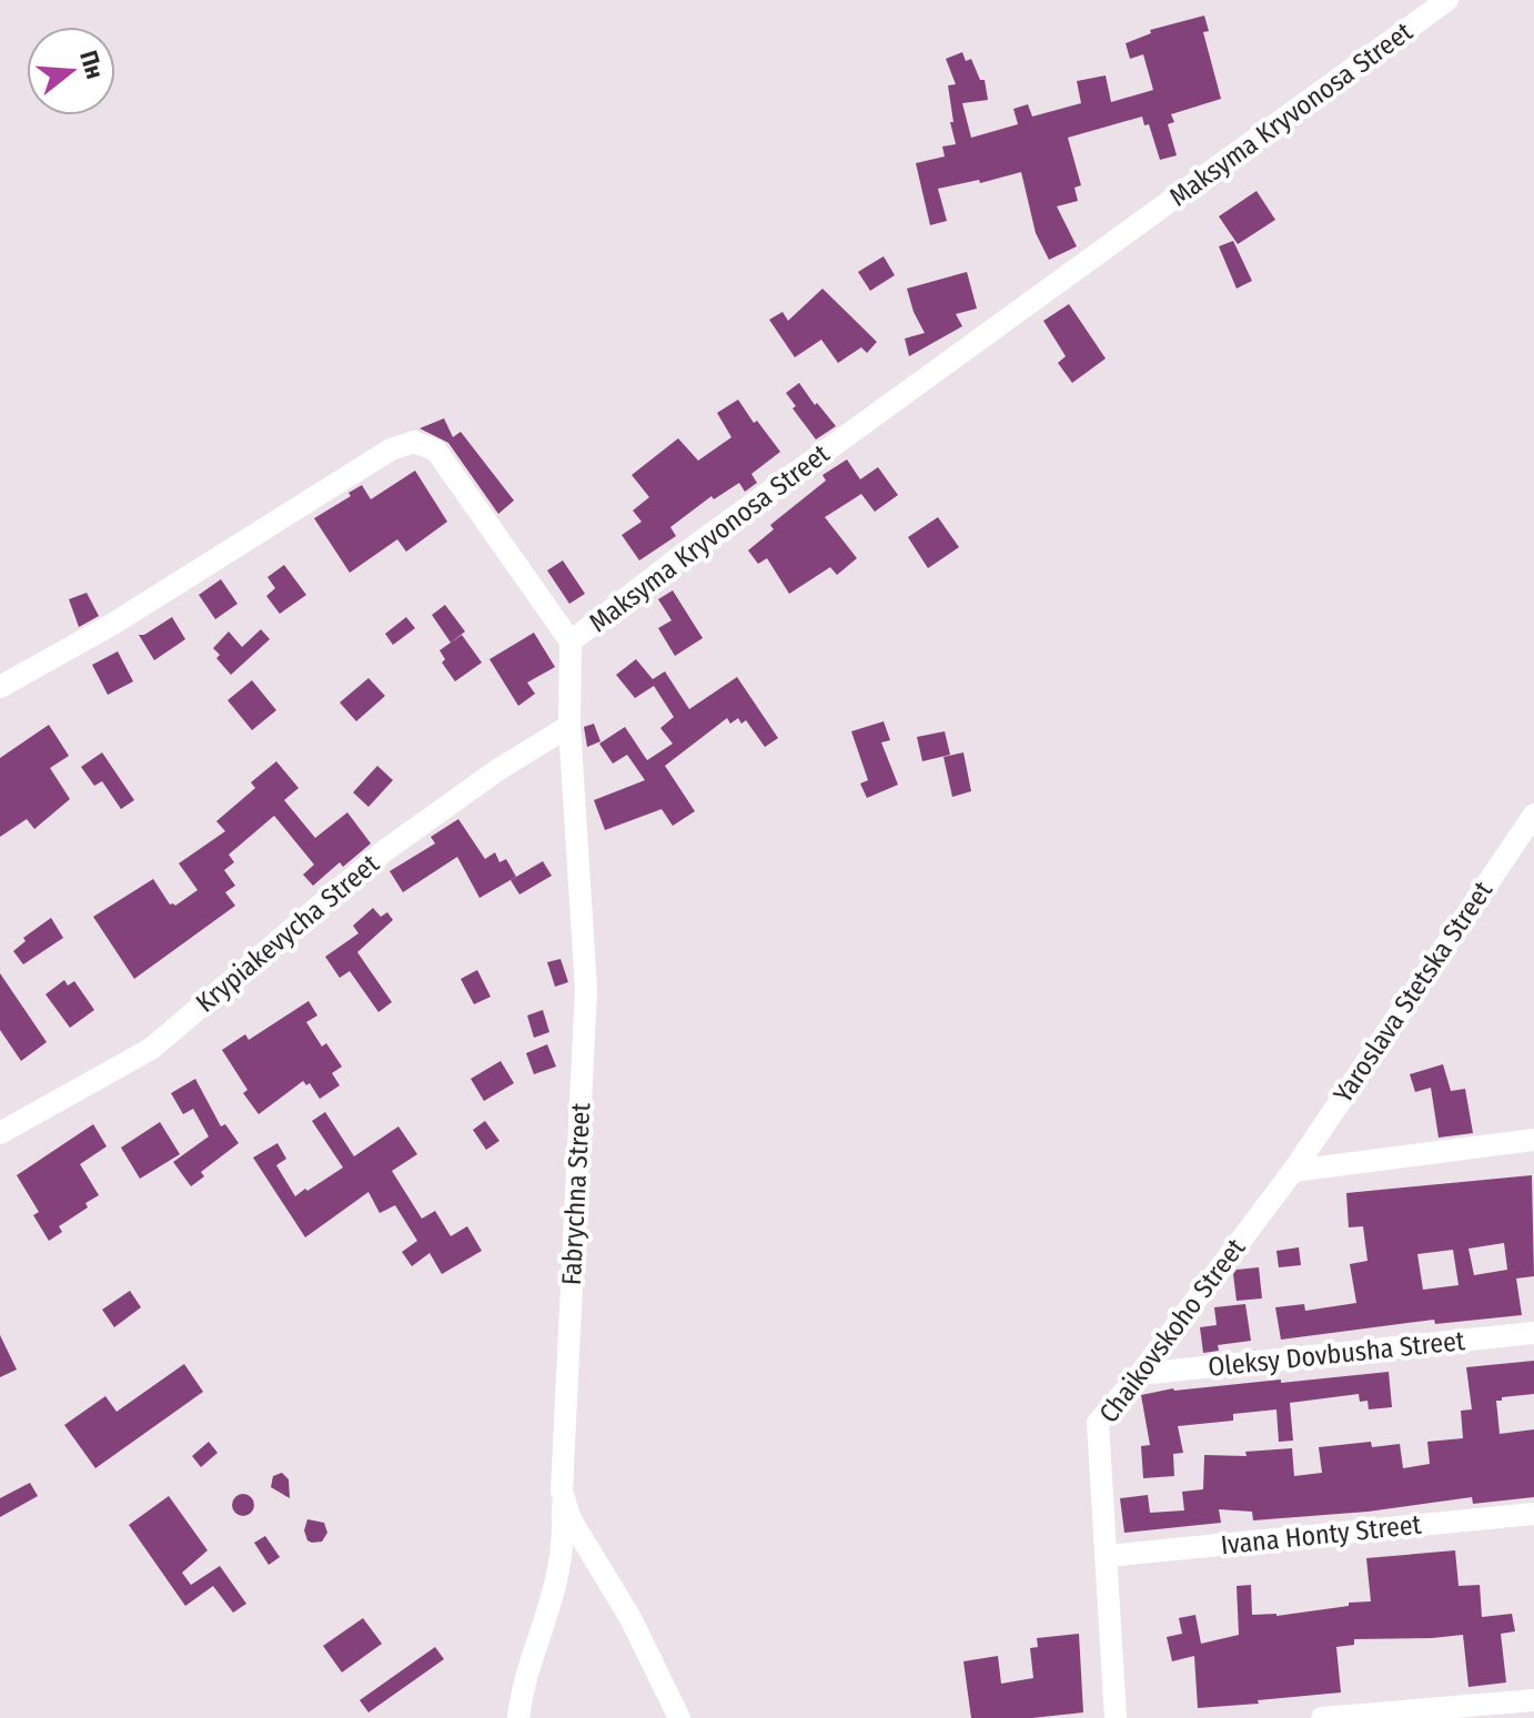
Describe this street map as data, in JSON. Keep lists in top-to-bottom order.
{
  "streets": {
    "street": [
      "Maksyma Kryvonosa Street",
      "Krypiakevycha Street",
      "Yaroslava Stetska Street",
      "Fabrychna Street",
      "Chaikovskoho Street",
      "Oleksy Dovbusha Street",
      "Ivana Honty Street"
    ]
  },
  "crossings": [
    ["Maksyma Kryvonosa Street", "Fabrychna Street"],
    ["Krypiakevycha Street", "Fabrychna Street"],
    ["Yaroslava Stetska Street", "Chaikovskoho Street"],
    ["Chaikovskoho Street", "Oleksy Dovbusha Street"],
    ["Chaikovskoho Street", "Ivana Honty Street"]
  ],
  "north": "right"
}
